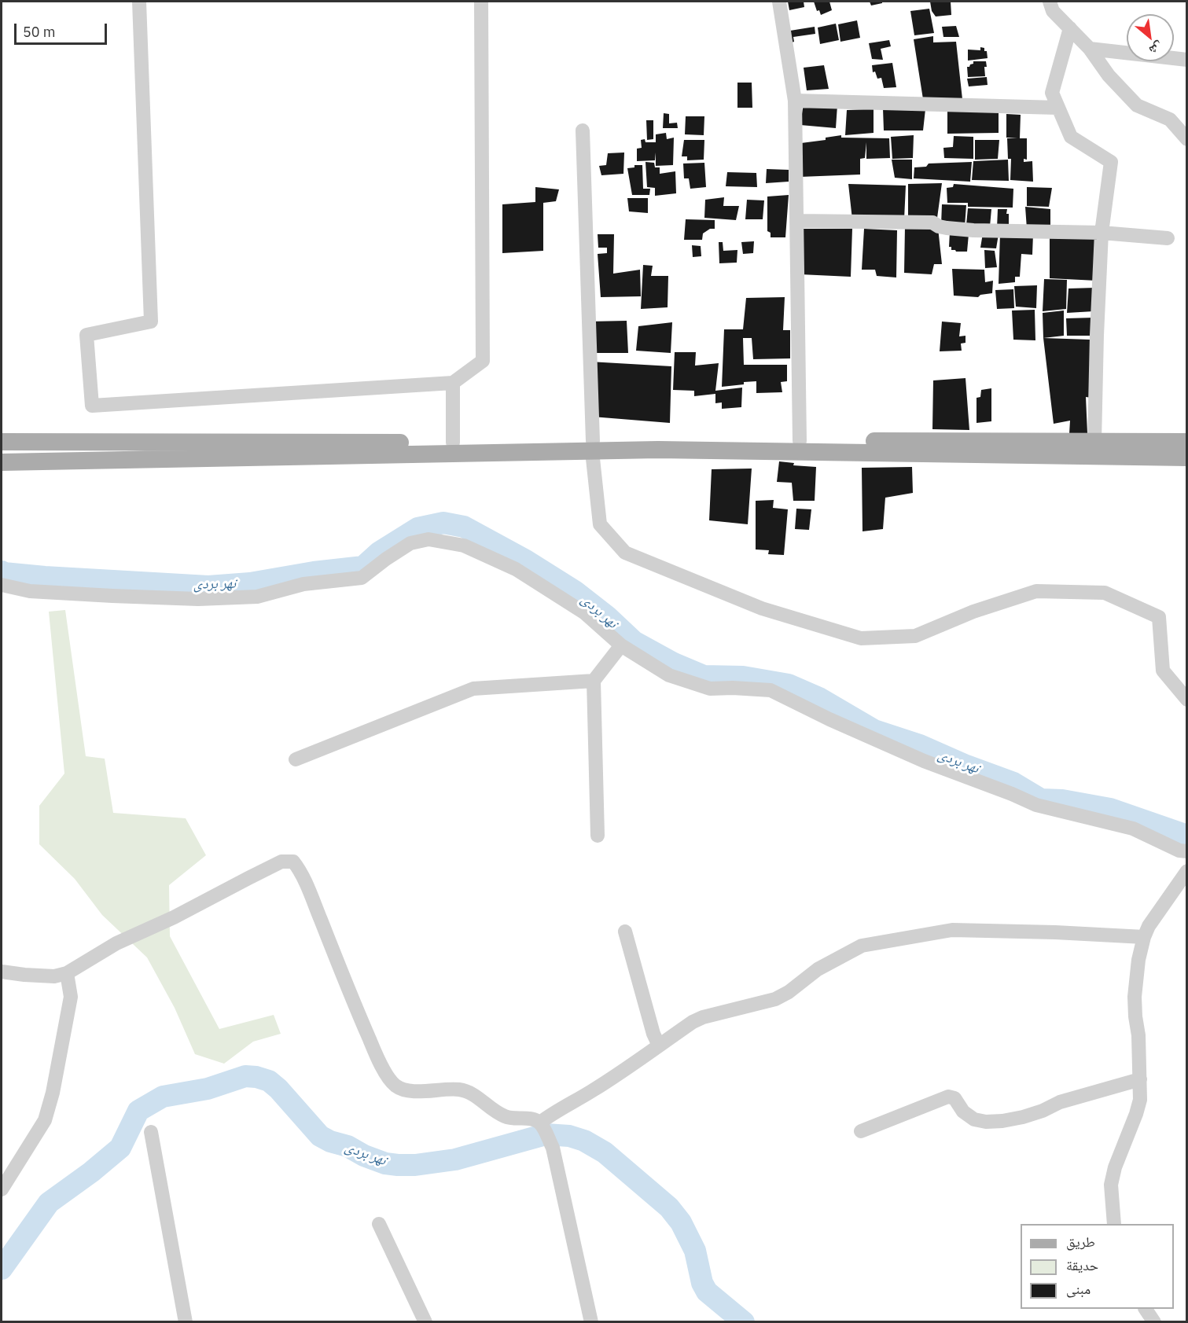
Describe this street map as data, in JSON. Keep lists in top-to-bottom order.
{
  "water": ["نهر بردى"],
  "legend": ["طريق", "حديقة", "مبنى"],
  "scale_bar": "50 m",
  "north": "bottom right"
}
